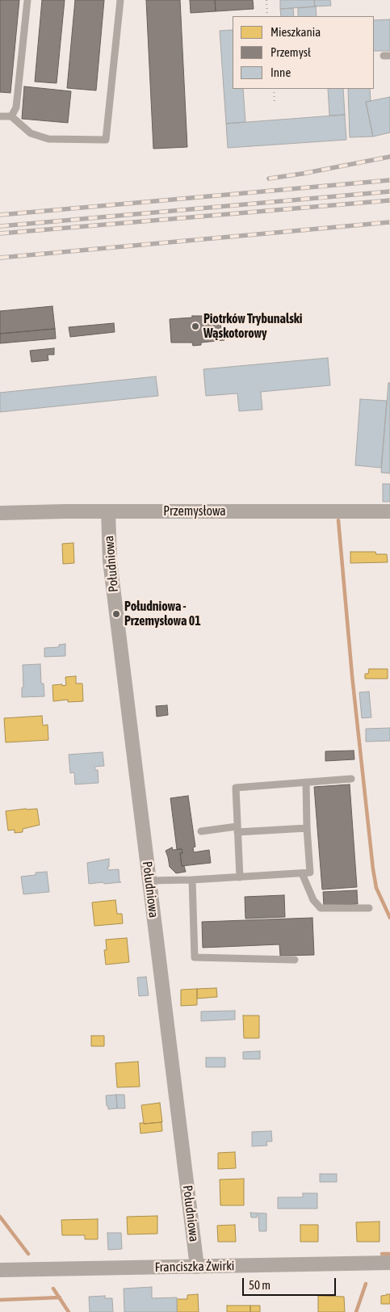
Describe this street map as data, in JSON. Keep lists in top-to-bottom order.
{
  "streets": {
    "street": ["Przemysłowa", "Południowa", "Franciszka Żwirki"]
  },
  "crossings": [
    ["Przemysłowa", "Południowa"],
    ["Południowa", "Franciszka Żwirki"]
  ],
  "places": ["Piotrków Trybunalski Wąskotorowy", "Południowa - Przemysłowa 01"],
  "legend": ["Mieszkania", "Przemysł", "Inne"],
  "scale_bar": "50 m"
}
